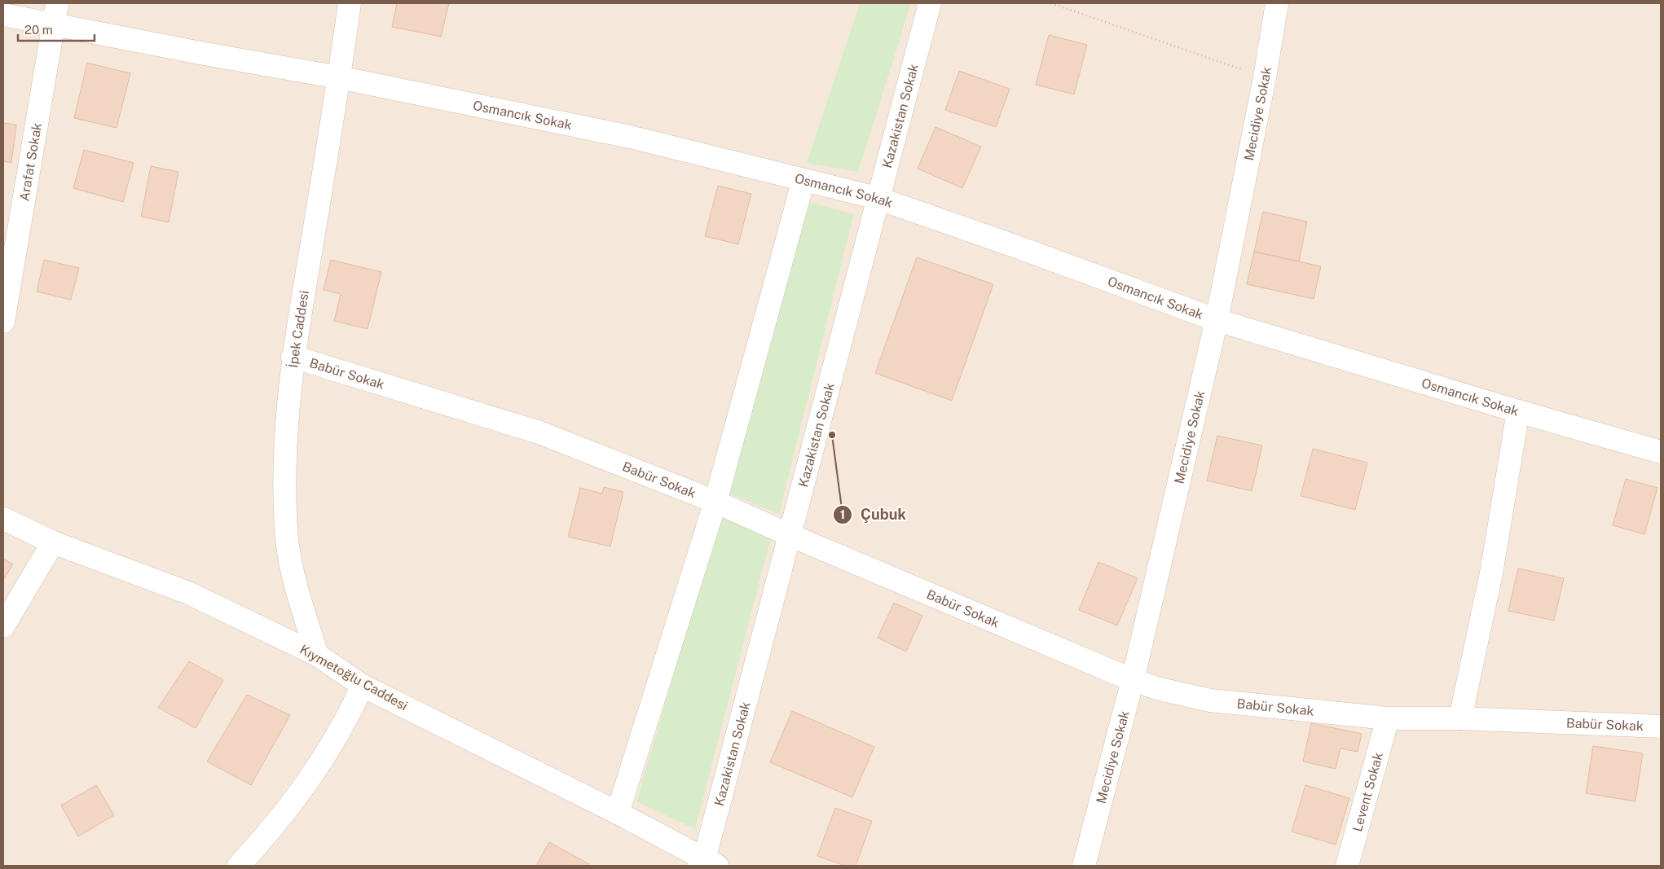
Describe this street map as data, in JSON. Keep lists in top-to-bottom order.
{
  "streets": {
    "street": [
      "Mecidiye Sokak",
      "Osmancık Sokak",
      "Kazakistan Sokak",
      "Arafat Sokak",
      "İpek Caddesi",
      "Babür Sokak",
      "Kıymetoğlu Caddesi",
      "Levent Sokak"
    ]
  },
  "crossings": [
    ["Mecidiye Sokak", "Osmancık Sokak"],
    ["Mecidiye Sokak", "Babür Sokak"],
    ["Osmancık Sokak", "Kazakistan Sokak"],
    ["Osmancık Sokak", "Arafat Sokak"],
    ["Osmancık Sokak", "İpek Caddesi"],
    ["Kazakistan Sokak", "Babür Sokak"],
    ["Kazakistan Sokak", "Kıymetoğlu Caddesi"],
    ["İpek Caddesi", "Babür Sokak"],
    ["İpek Caddesi", "Kıymetoğlu Caddesi"],
    ["Babür Sokak", "Levent Sokak"]
  ],
  "places": ["Çubuk"],
  "scale_bar": "20 m"
}
